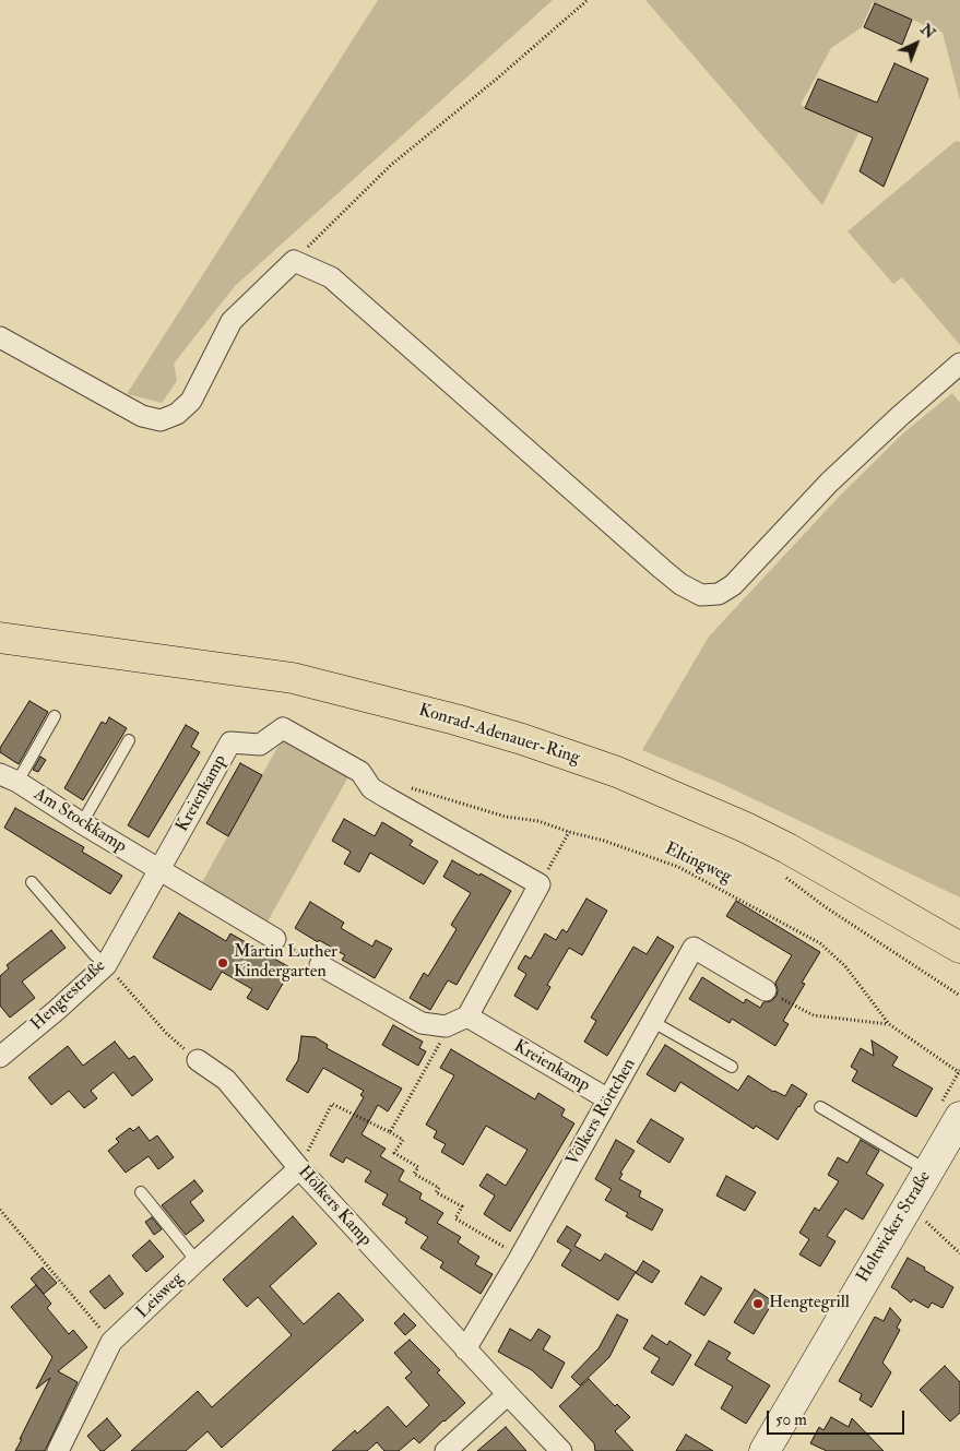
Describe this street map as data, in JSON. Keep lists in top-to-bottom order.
{
  "streets": {
    "main road": ["Konrad-Adenauer-Ring", "Holtwicker Straße"],
    "street": [
      "Kreienkamp",
      "Am Stockkamp",
      "Hengtestraße",
      "Völkers Röttchen",
      "Hölkers Kamp",
      "Leisweg"
    ],
    "path": ["Eltingweg"]
  },
  "crossings": [
    ["Kreienkamp", "Am Stockkamp"],
    ["Kreienkamp", "Eltingweg"],
    ["Kreienkamp", "Hengtestraße"],
    ["Kreienkamp", "Völkers Röttchen"],
    ["Am Stockkamp", "Hengtestraße"],
    ["Völkers Röttchen", "Hölkers Kamp"],
    ["Hölkers Kamp", "Leisweg"]
  ],
  "places": ["Martin Luther Kindergarten", "Hengtegrill"],
  "scale_bar": "50 m",
  "north": "top right"
}
